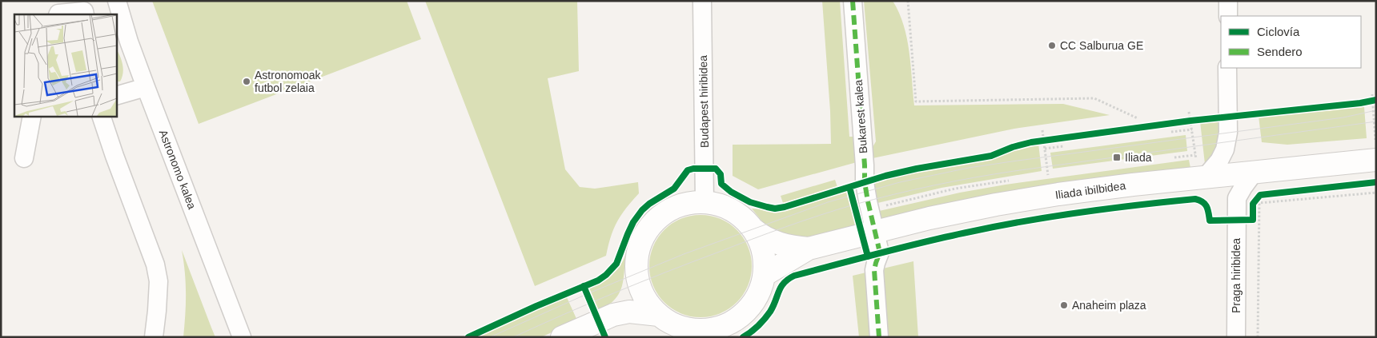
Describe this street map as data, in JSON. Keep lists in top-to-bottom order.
{
  "streets": {
    "main road": ["Iliada ibilbidea"],
    "street": [
      "Budapest hiribidea",
      "Bukarest kalea",
      "Astronomo kalea",
      "Praga hiribidea"
    ]
  },
  "crossings": [
    ["Budapest hiribidea", "Iliada ibilbidea"],
    ["Bukarest kalea", "Iliada ibilbidea"],
    ["Iliada ibilbidea", "Praga hiribidea"]
  ],
  "places": {
    "other": ["CC Salburua GE", "Astronomoak futbol zelaia", "Anaheim plaza"],
    "transit": ["Iliada"]
  },
  "legend": ["Ciclovía", "Sendero"]
}
